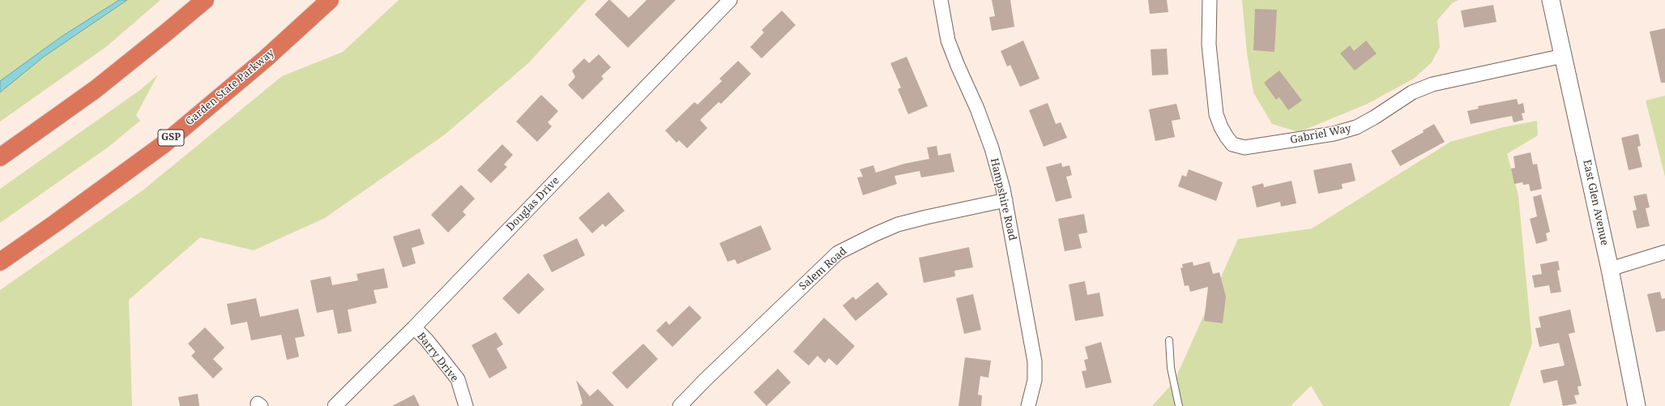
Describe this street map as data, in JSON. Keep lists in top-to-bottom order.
{
  "streets": {
    "highway": ["Garden State Parkway", "GSP"],
    "street": [
      "Gabriel Way",
      "Hampshire Road",
      "East Glen Avenue",
      "Douglas Drive",
      "Salem Road",
      "Barry Drive"
    ]
  },
  "crossings": [
    ["Gabriel Way", "East Glen Avenue"],
    ["Hampshire Road", "Salem Road"],
    ["Douglas Drive", "Barry Drive"]
  ]
}
